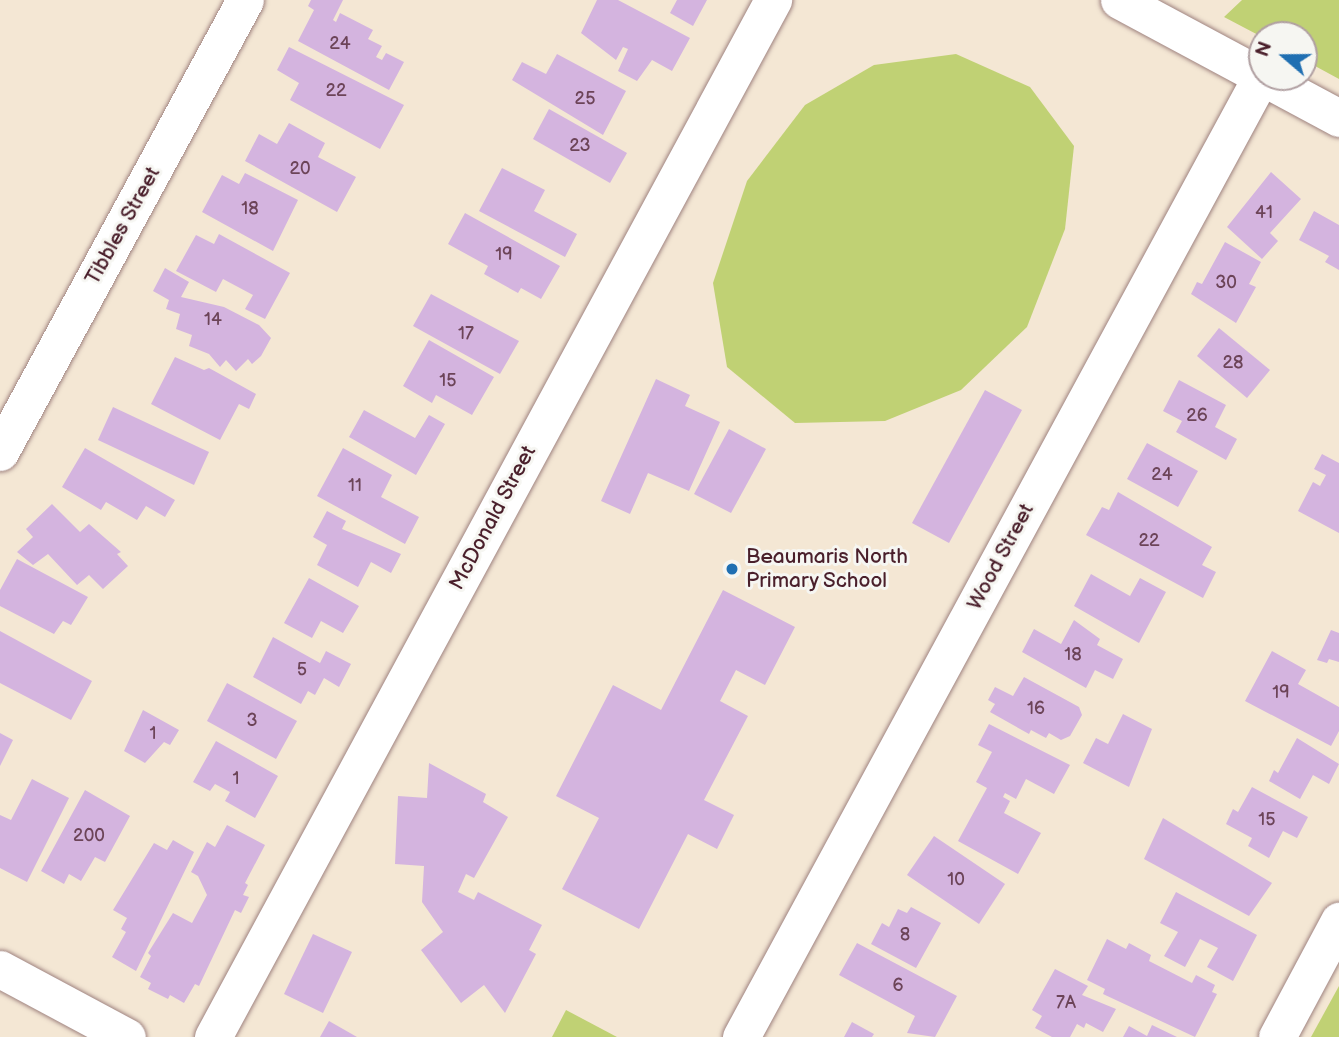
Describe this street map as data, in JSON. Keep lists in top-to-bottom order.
{
  "streets": {
    "street": ["Tibbles Street", "McDonald Street", "Wood Street"]
  },
  "places": ["Beaumaris North Primary School"],
  "house_numbers": [
    "24",
    "22",
    "25",
    "23",
    "20",
    "18",
    "41",
    "19",
    "30",
    "14",
    "17",
    "28",
    "15",
    "26",
    "24",
    "11",
    "22",
    "18",
    "5",
    "19",
    "16",
    "3",
    "1",
    "1",
    "15",
    "200",
    "10",
    "8",
    "6",
    "7A"
  ],
  "north": "left"
}
